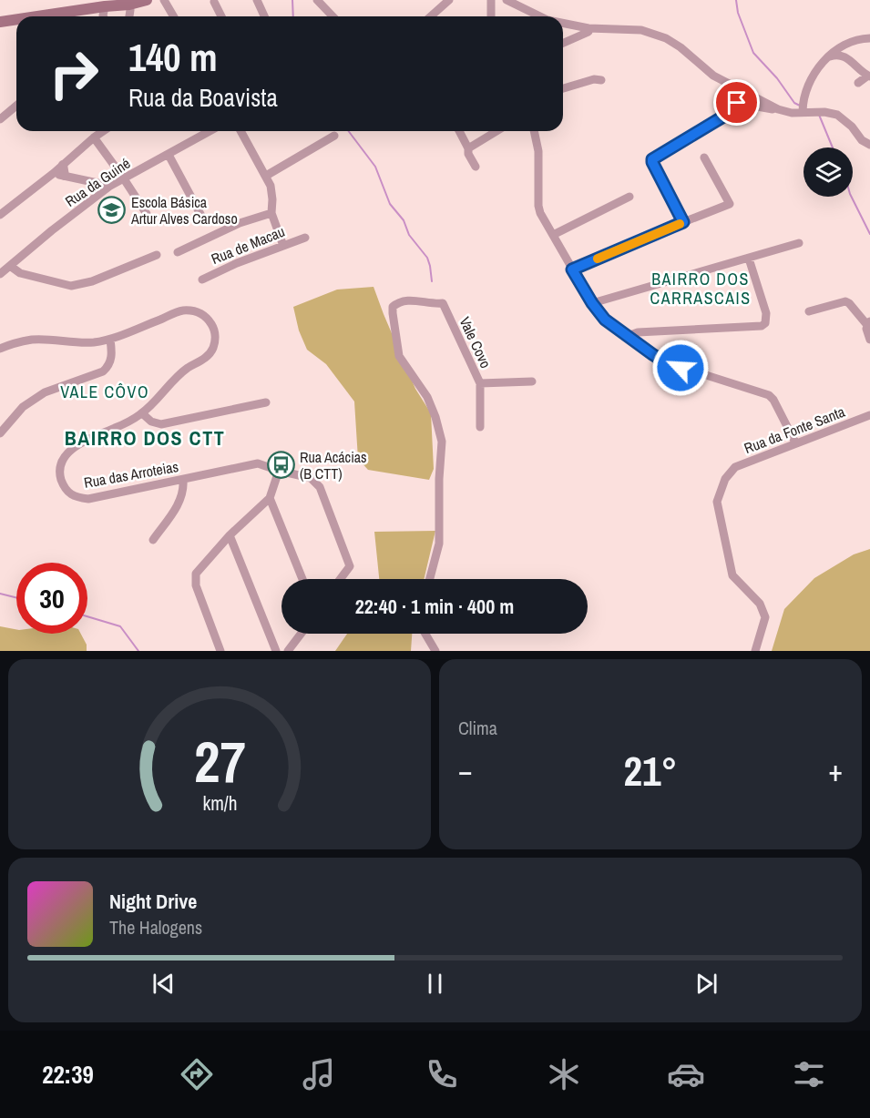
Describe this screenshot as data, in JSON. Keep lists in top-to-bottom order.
{
  "streets": {
    "street": [
      "Rua da Guiné",
      "Rua de Macau",
      "Vale Covo",
      "Rua da Fonte Santa",
      "Rua das Arroteias"
    ]
  },
  "districts": ["BAIRRO DOS CARRASCAIS", "VALE CÔVO", "BAIRRO DOS CTT"],
  "places": {
    "school or university": ["Escola Básica Artur Alves Cardoso"],
    "bus stop": ["Rua Acácias (B CTT)"]
  },
  "page": {
    "turn": ["140 m", "Rua da Boavista"],
    "limit": "30",
    "trip": "22:40 · 1 min · 400 m",
    "tile": "Clima",
    "heat": ["−", "21°", "+"],
    "song": ["Night Drive", "The Halogens"],
    "tabs": "22:39",
    "gauge": ["27", "km/h"]
  }
}
